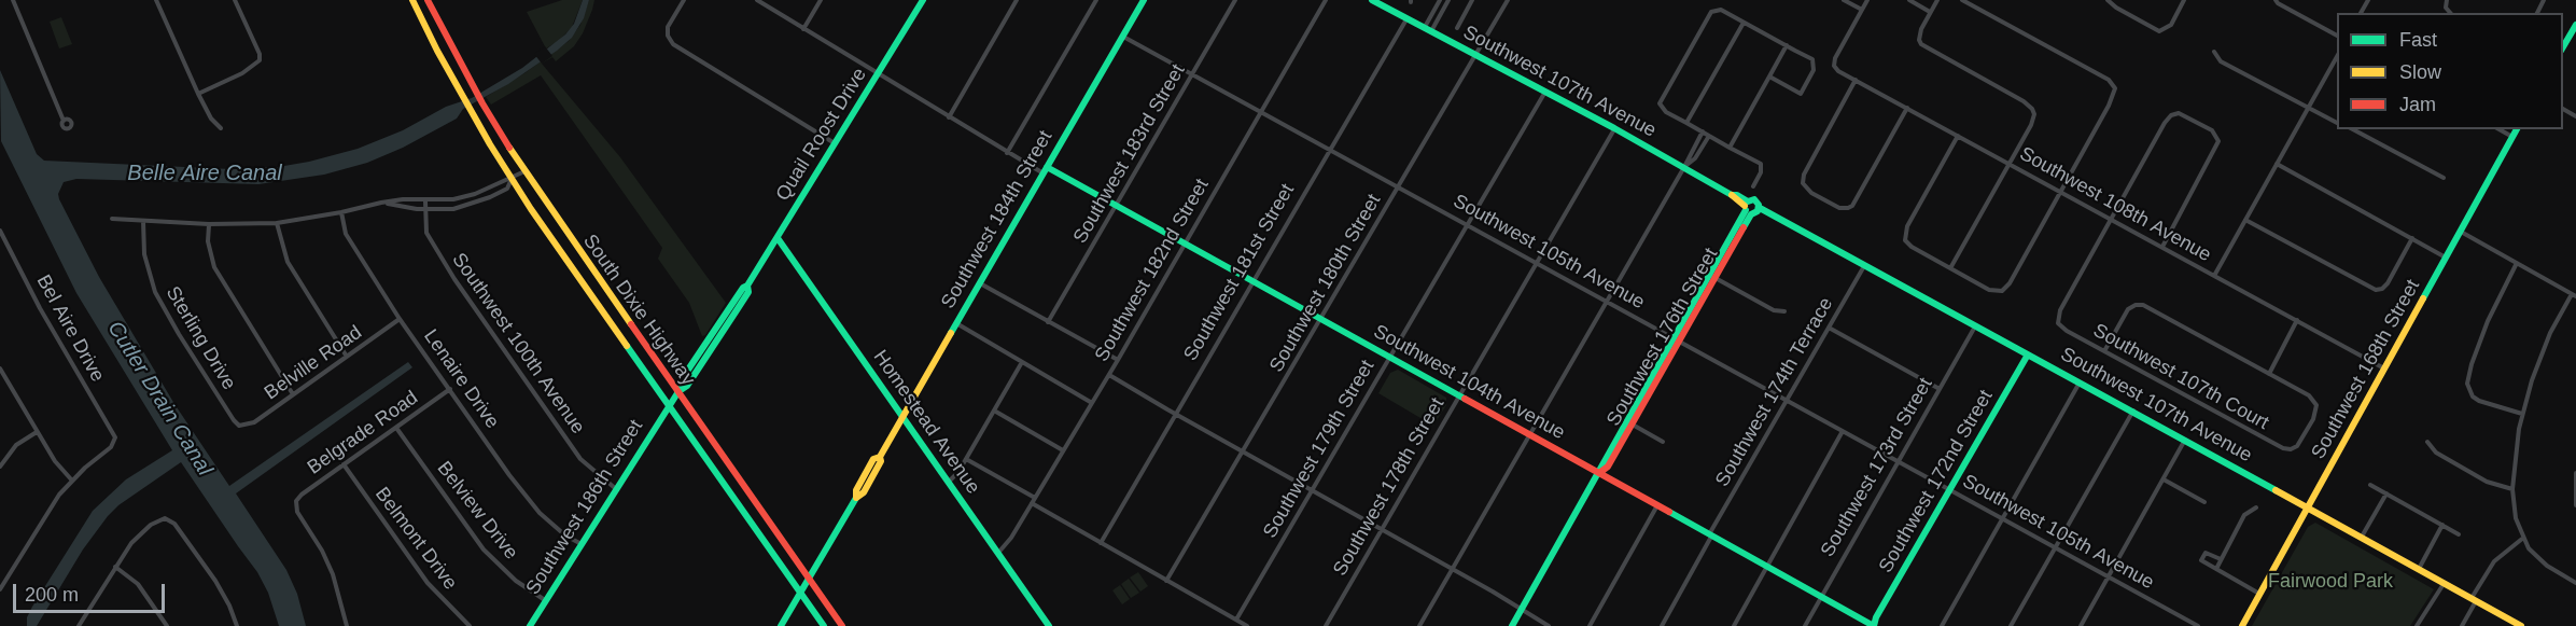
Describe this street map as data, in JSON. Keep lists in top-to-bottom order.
{
  "streets": {
    "main road": [
      "Southwest 107th Avenue",
      "Quail Roost Drive",
      "Southwest 184th Street",
      "South Dixie Highway",
      "Southwest 176th Street",
      "Southwest 168th Street",
      "Southwest 104th Avenue",
      "Homestead Avenue",
      "Southwest 172nd Street",
      "Southwest 186th Street"
    ],
    "street": [
      "Southwest 183rd Street",
      "Southwest 108th Avenue",
      "Southwest 105th Avenue",
      "Southwest 182nd Street",
      "Southwest 181st Street",
      "Southwest 180th Street",
      "Bel Aire Drive",
      "Sterling Drive",
      "Southwest 100th Avenue",
      "Belville Road",
      "Southwest 107th Court",
      "Lenaire Drive",
      "Southwest 174th Terrace",
      "Belgrade Road",
      "Southwest 179th Street",
      "Southwest 173rd Street",
      "Southwest 178th Street",
      "Belview Drive",
      "Belmont Drive"
    ]
  },
  "crossings": [
    ["Southwest 107th Avenue", "Southwest 181st Street"],
    ["Southwest 107th Avenue", "Southwest 180th Street"],
    ["Southwest 107th Avenue", "Southwest 176th Street"],
    ["Southwest 107th Avenue", "Southwest 168th Street"],
    ["Southwest 107th Avenue", "Southwest 174th Terrace"],
    ["Southwest 107th Avenue", "Southwest 179th Street"],
    ["Southwest 107th Avenue", "Southwest 173rd Street"],
    ["Southwest 107th Avenue", "Southwest 172nd Street"],
    ["Southwest 107th Avenue", "Southwest 178th Street"],
    ["Quail Roost Drive", "South Dixie Highway"],
    ["Quail Roost Drive", "Homestead Avenue"],
    ["Quail Roost Drive", "Southwest 186th Street"],
    ["Southwest 183rd Street", "Southwest 105th Avenue"],
    ["Southwest 183rd Street", "Southwest 104th Avenue"],
    ["Southwest 108th Avenue", "Southwest 168th Street"],
    ["Southwest 108th Avenue", "Southwest 107th Court"],
    ["Southwest 184th Street", "Southwest 105th Avenue"],
    ["Southwest 184th Street", "South Dixie Highway"],
    ["Southwest 184th Street", "Southwest 104th Avenue"],
    ["Southwest 184th Street", "Homestead Avenue"],
    ["Southwest 105th Avenue", "Southwest 182nd Street"],
    ["Southwest 105th Avenue", "Southwest 181st Street"],
    ["Southwest 105th Avenue", "Southwest 180th Street"],
    ["Southwest 105th Avenue", "Southwest 176th Street"],
    ["Southwest 105th Avenue", "Southwest 174th Terrace"],
    ["Southwest 105th Avenue", "Southwest 179th Street"],
    ["Southwest 105th Avenue", "Southwest 173rd Street"],
    ["Southwest 105th Avenue", "Southwest 172nd Street"],
    ["Southwest 105th Avenue", "Southwest 178th Street"],
    ["Southwest 182nd Street", "Southwest 104th Avenue"],
    ["Southwest 182nd Street", "Homestead Avenue"],
    ["Southwest 181st Street", "Southwest 104th Avenue"],
    ["Southwest 180th Street", "Southwest 104th Avenue"],
    ["South Dixie Highway", "Southwest 186th Street"],
    ["Southwest 176th Street", "Southwest 104th Avenue"],
    ["Sterling Drive", "Belville Road"],
    ["Southwest 100th Avenue", "Southwest 186th Street"],
    ["Belville Road", "Lenaire Drive"],
    ["Lenaire Drive", "Belgrade Road"],
    ["Lenaire Drive", "Southwest 186th Street"],
    ["Southwest 104th Avenue", "Southwest 174th Terrace"],
    ["Southwest 104th Avenue", "Southwest 179th Street"],
    ["Southwest 104th Avenue", "Southwest 173rd Street"],
    ["Southwest 104th Avenue", "Southwest 172nd Street"],
    ["Southwest 104th Avenue", "Southwest 178th Street"],
    ["Belgrade Road", "Belview Drive"],
    ["Belgrade Road", "Belmont Drive"],
    ["Southwest 186th Street", "Belview Drive"]
  ],
  "water": ["Belle Aire Canal", "Cutler Drain Canal"],
  "parks": ["Fairwood Park"],
  "legend": ["Fast", "Slow", "Jam"],
  "scale_bar": "200 m"
}
